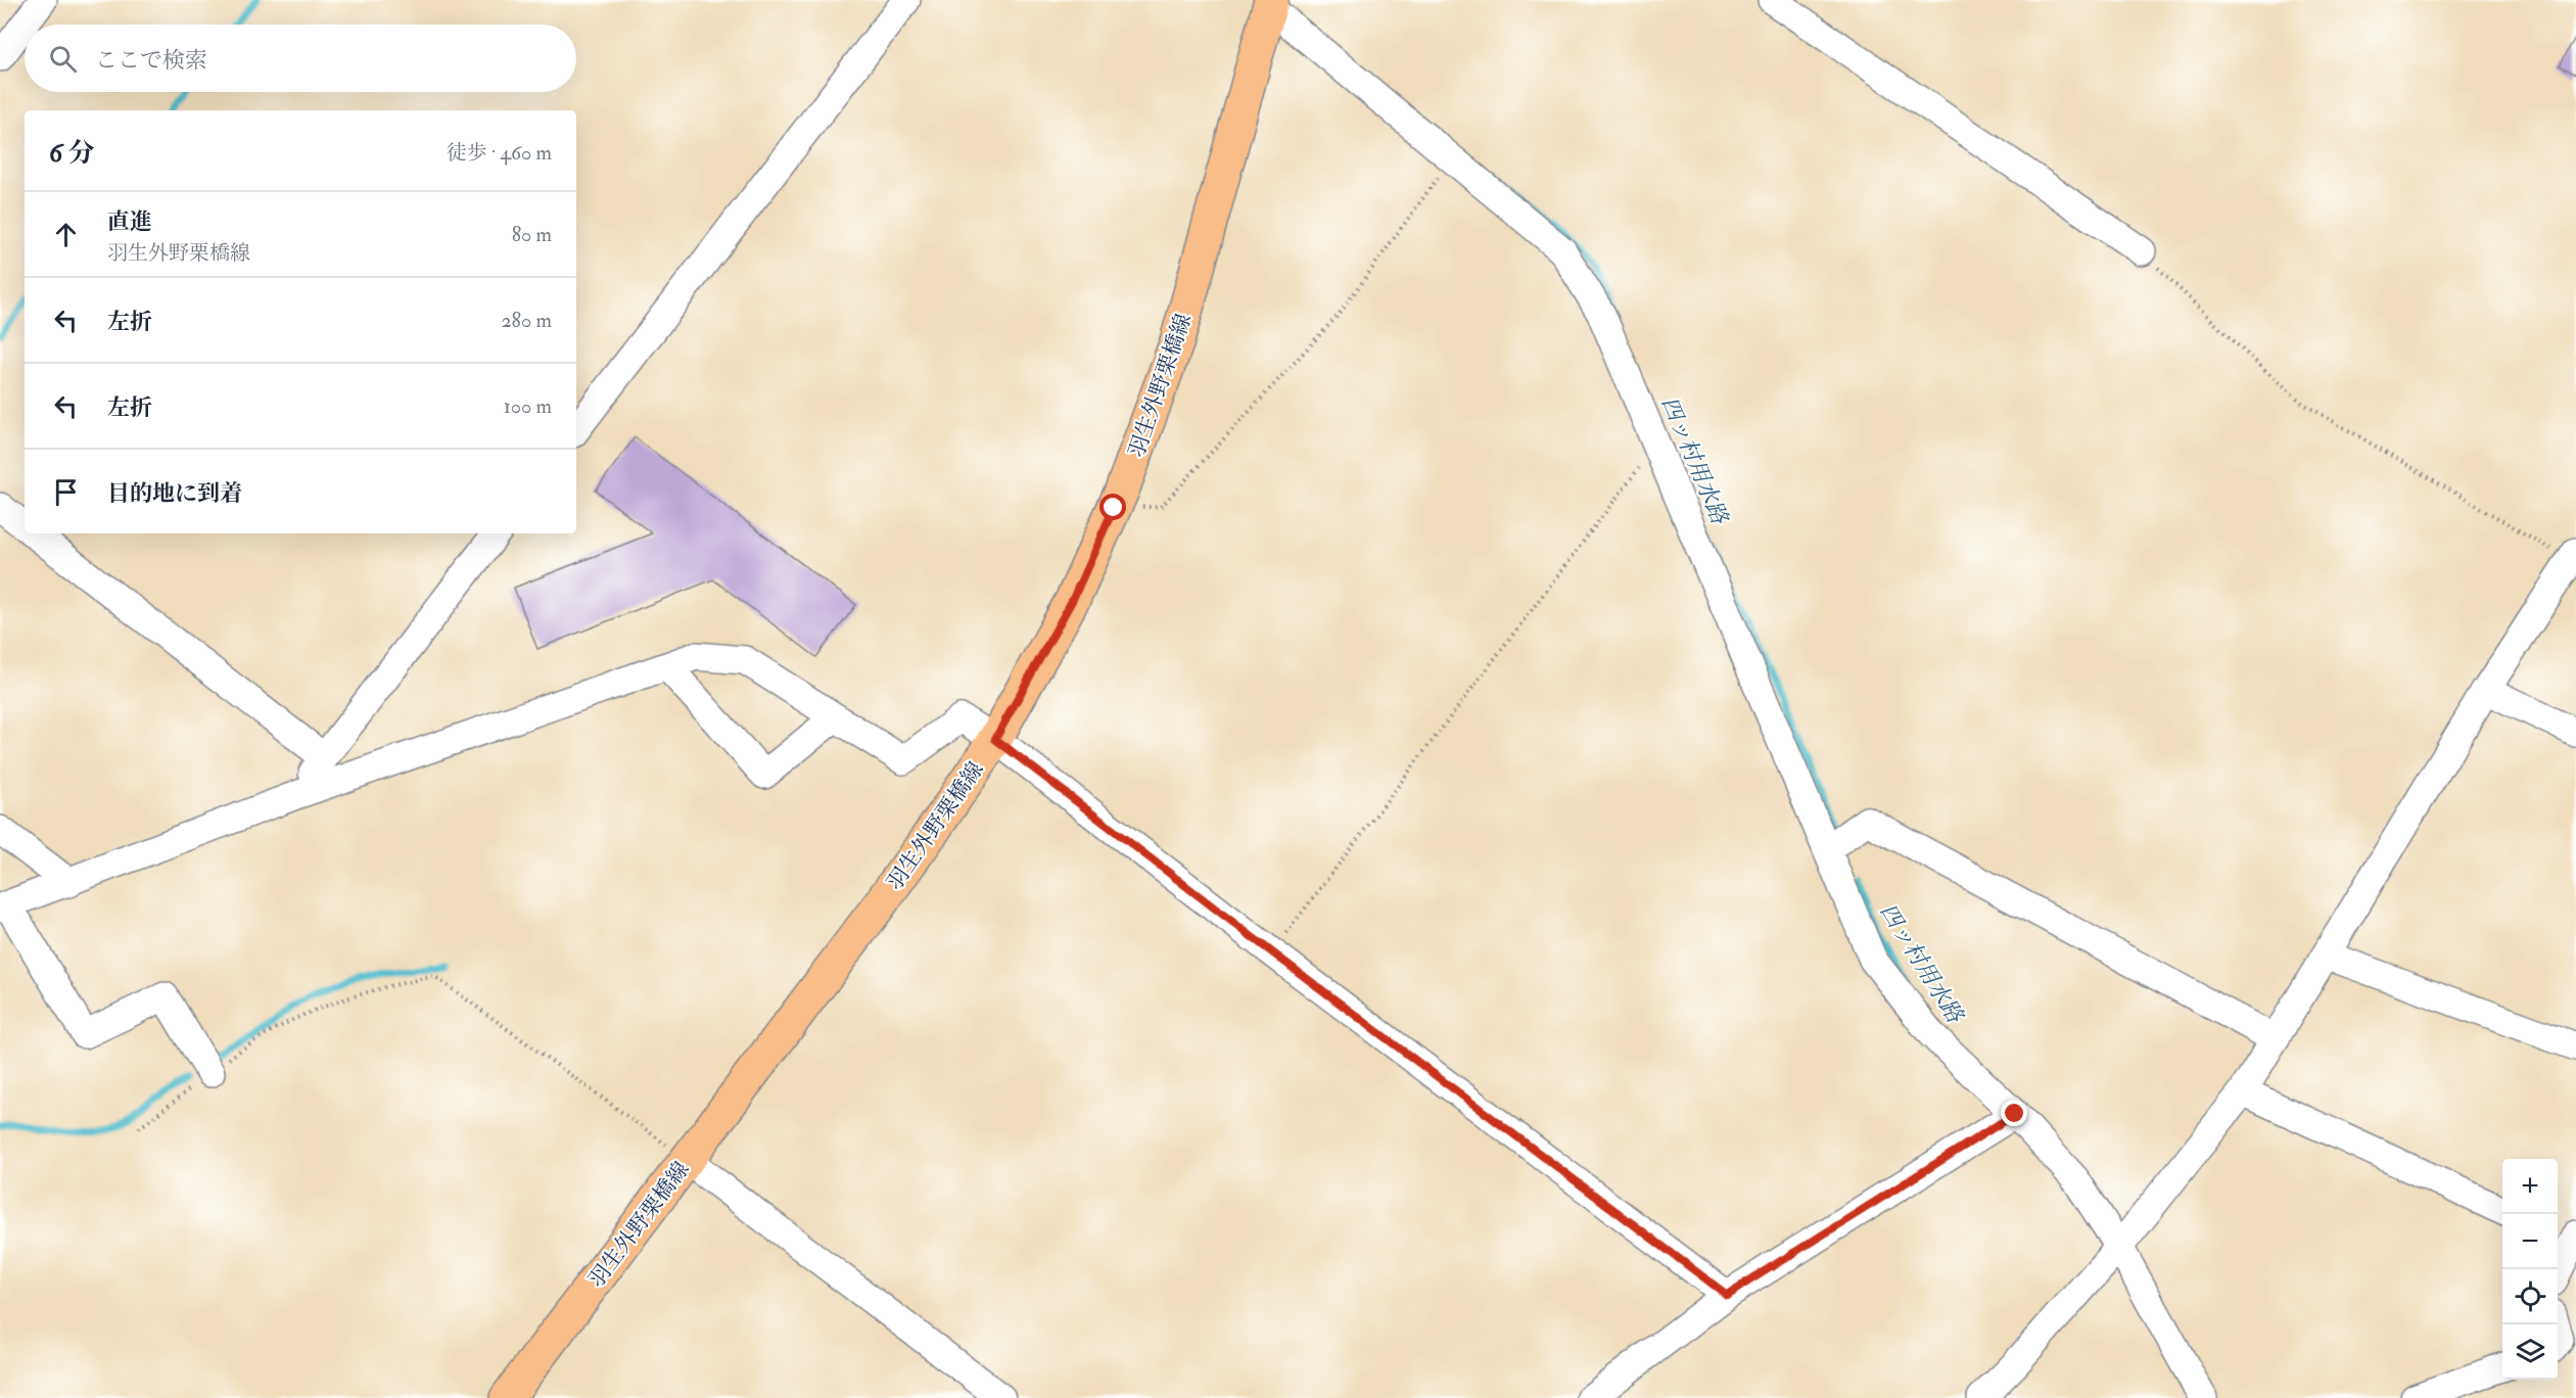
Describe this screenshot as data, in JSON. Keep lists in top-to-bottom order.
{
  "streets": {
    "main road": ["羽生外野栗橋線"]
  },
  "water": ["四ッ村用水路"],
  "page": {
    "search": "ここで検索",
    "heading": ["6 分", "徒歩 · 460 m"],
    "list": [
      ["直進", "羽生外野栗橋線", "80 m"],
      ["左折", "280 m"],
      ["左折", "100 m"],
      "目的地に到着"
    ],
    "map_buttons": ["+", "−"]
  }
}
